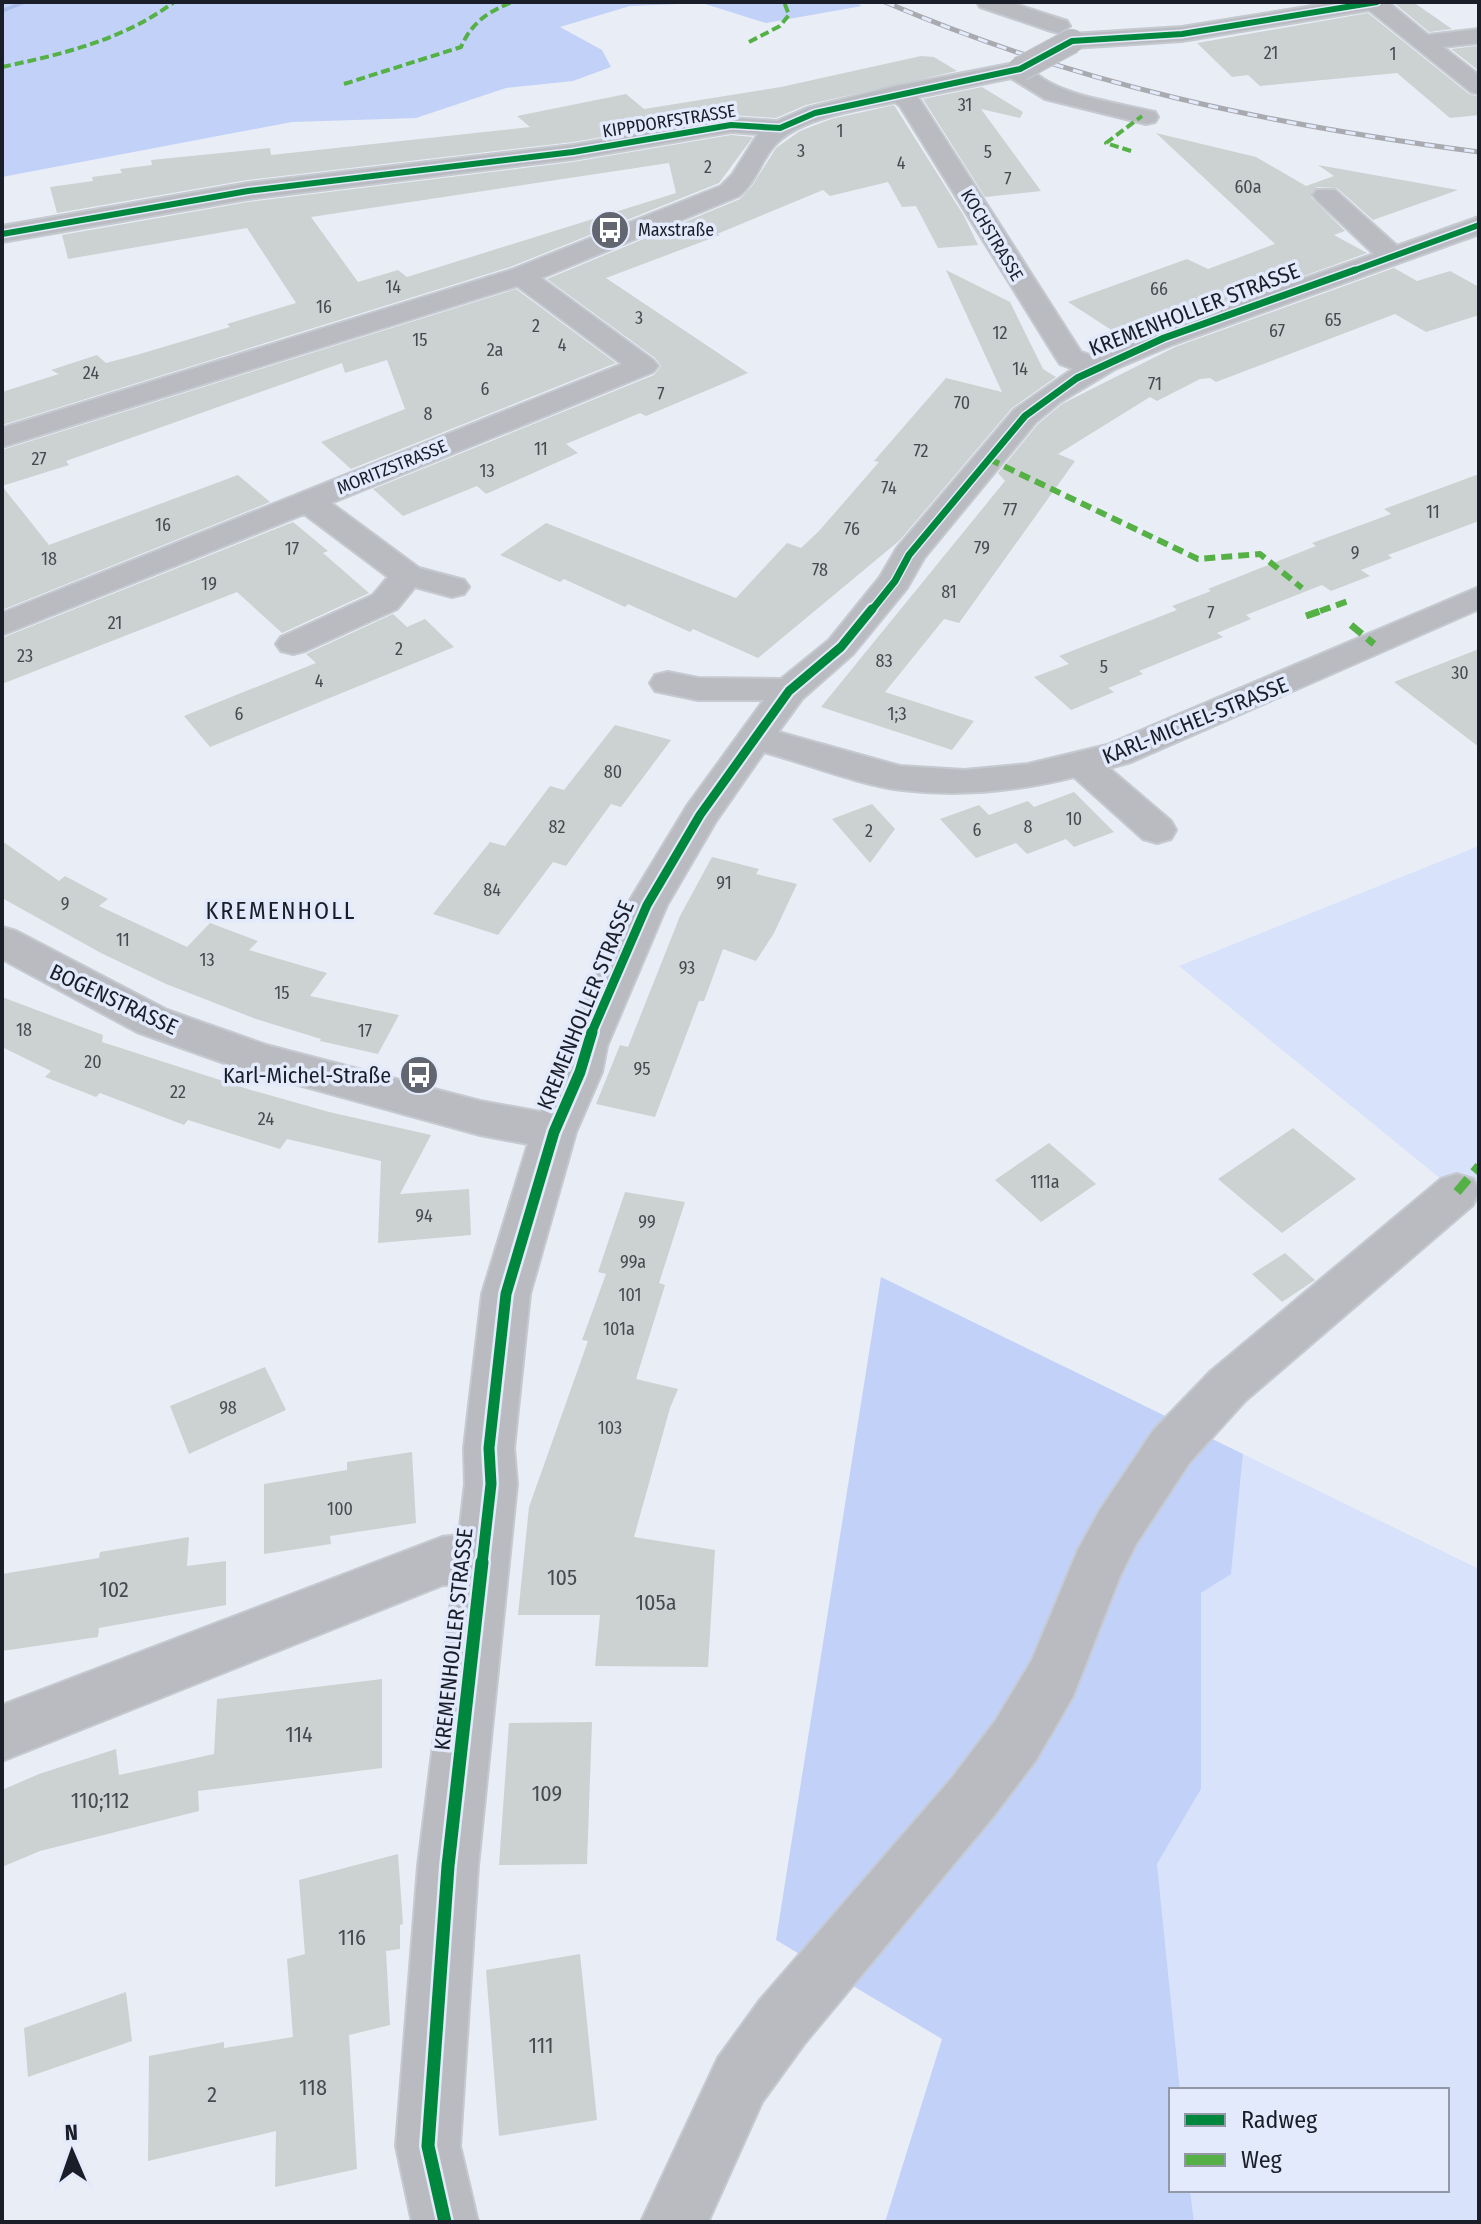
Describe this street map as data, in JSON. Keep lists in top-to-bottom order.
{
  "streets": {
    "street": [
      "KIPPDORFSTRASSE",
      "KOCHSTRASSE",
      "KREMENHOLLER STRASSE",
      "MORITZSTRASSE",
      "KARL-MICHEL-STRASSE",
      "BOGENSTRASSE"
    ]
  },
  "crossings": [
    ["KIPPDORFSTRASSE", "KOCHSTRASSE"],
    ["KOCHSTRASSE", "KREMENHOLLER STRASSE"],
    ["KREMENHOLLER STRASSE", "KARL-MICHEL-STRASSE"],
    ["KREMENHOLLER STRASSE", "BOGENSTRASSE"]
  ],
  "districts": ["KREMENHOLL"],
  "places": {
    "bus stop": ["Maxstraße", "Karl-Michel-Straße"]
  },
  "house_numbers": [
    "21",
    "1",
    "31",
    "1",
    "3",
    "5",
    "4",
    "2",
    "7",
    "60a",
    "14",
    "66",
    "16",
    "3",
    "65",
    "2",
    "67",
    "12",
    "15",
    "4",
    "2a",
    "14",
    "24",
    "71",
    "6",
    "7",
    "70",
    "8",
    "11",
    "72",
    "27",
    "13",
    "74",
    "77",
    "11",
    "16",
    "76",
    "79",
    "17",
    "9",
    "18",
    "78",
    "19",
    "81",
    "7",
    "21",
    "2",
    "23",
    "83",
    "5",
    "30",
    "4",
    "6",
    "1;3",
    "80",
    "10",
    "82",
    "8",
    "6",
    "2",
    "91",
    "84",
    "9",
    "11",
    "13",
    "93",
    "15",
    "18",
    "17",
    "20",
    "95",
    "22",
    "24",
    "111a",
    "94",
    "99",
    "99a",
    "101",
    "101a",
    "98",
    "103",
    "100",
    "105",
    "102",
    "105a",
    "114",
    "109",
    "110;112",
    "116",
    "111",
    "118",
    "2"
  ],
  "legend": ["Radweg", "Weg"],
  "north": "top"
}
